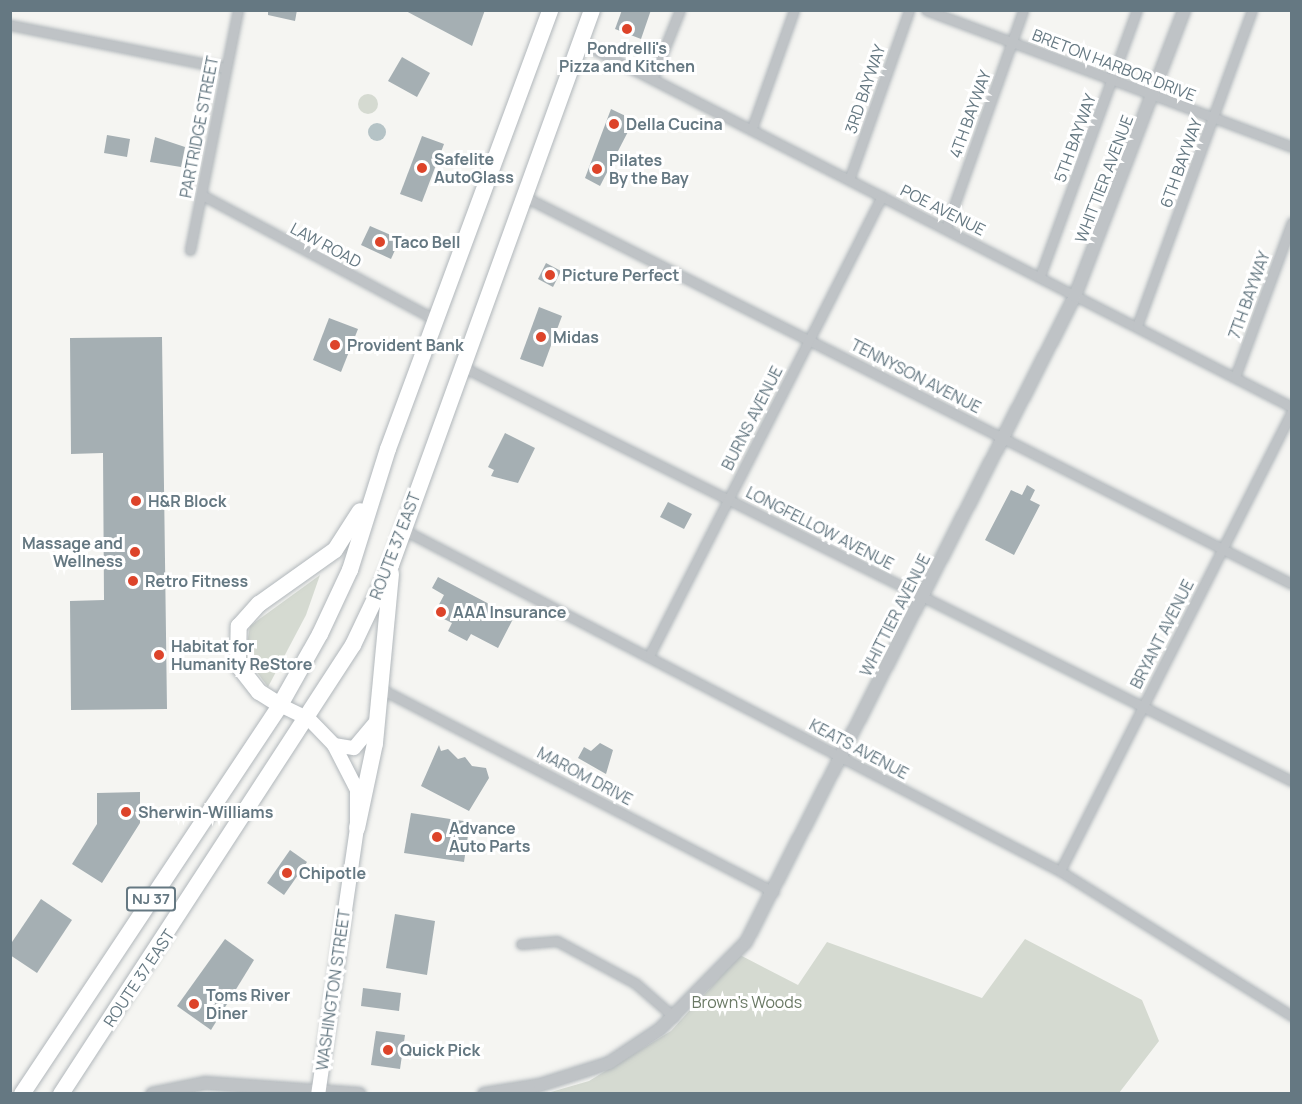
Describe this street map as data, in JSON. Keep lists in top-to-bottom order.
{
  "streets": {
    "highway": ["ROUTE 37 EAST", "NJ 37"],
    "main road": ["WASHINGTON STREET"],
    "street": [
      "BRETON HARBOR DRIVE",
      "3RD BAYWAY",
      "4TH BAYWAY",
      "PARTRIDGE STREET",
      "5TH BAYWAY",
      "6TH BAYWAY",
      "WHITTIER AVENUE",
      "POE AVENUE",
      "LAW ROAD",
      "7TH BAYWAY",
      "TENNYSON AVENUE",
      "BURNS AVENUE",
      "LONGFELLOW AVENUE",
      "BRYANT AVENUE",
      "KEATS AVENUE",
      "MAROM DRIVE"
    ]
  },
  "crossings": [
    ["BRETON HARBOR DRIVE", "4TH BAYWAY"],
    ["BRETON HARBOR DRIVE", "5TH BAYWAY"],
    ["BRETON HARBOR DRIVE", "6TH BAYWAY"],
    ["BRETON HARBOR DRIVE", "WHITTIER AVENUE"],
    ["3RD BAYWAY", "POE AVENUE"],
    ["4TH BAYWAY", "POE AVENUE"],
    ["PARTRIDGE STREET", "LAW ROAD"],
    ["5TH BAYWAY", "POE AVENUE"],
    ["6TH BAYWAY", "POE AVENUE"],
    ["WHITTIER AVENUE", "POE AVENUE"],
    ["WHITTIER AVENUE", "TENNYSON AVENUE"],
    ["WHITTIER AVENUE", "LONGFELLOW AVENUE"],
    ["WHITTIER AVENUE", "KEATS AVENUE"],
    ["WHITTIER AVENUE", "MAROM DRIVE"],
    ["POE AVENUE", "7TH BAYWAY"],
    ["POE AVENUE", "BURNS AVENUE"],
    ["POE AVENUE", "ROUTE 37 EAST"],
    ["POE AVENUE", "BRYANT AVENUE"],
    ["LAW ROAD", "ROUTE 37 EAST"],
    ["TENNYSON AVENUE", "BURNS AVENUE"],
    ["TENNYSON AVENUE", "ROUTE 37 EAST"],
    ["TENNYSON AVENUE", "BRYANT AVENUE"],
    ["BURNS AVENUE", "LONGFELLOW AVENUE"],
    ["BURNS AVENUE", "KEATS AVENUE"],
    ["LONGFELLOW AVENUE", "ROUTE 37 EAST"],
    ["LONGFELLOW AVENUE", "BRYANT AVENUE"],
    ["ROUTE 37 EAST", "KEATS AVENUE"],
    ["ROUTE 37 EAST", "WASHINGTON STREET"],
    ["BRYANT AVENUE", "KEATS AVENUE"]
  ],
  "parks": ["Brown's Woods"],
  "places": [
    "Pondrelli's Pizza and Kitchen",
    "Della Cucina",
    "Safelite AutoGlass",
    "Pilates By the Bay",
    "Taco Bell",
    "Picture Perfect",
    "Midas",
    "Provident Bank",
    "H&R Block",
    "Massage and Wellness",
    "Retro Fitness",
    "AAA Insurance",
    "Habitat for Humanity ReStore",
    "Sherwin-Williams",
    "Advance Auto Parts",
    "Chipotle",
    "Toms River Diner",
    "Quick Pick"
  ]
}
